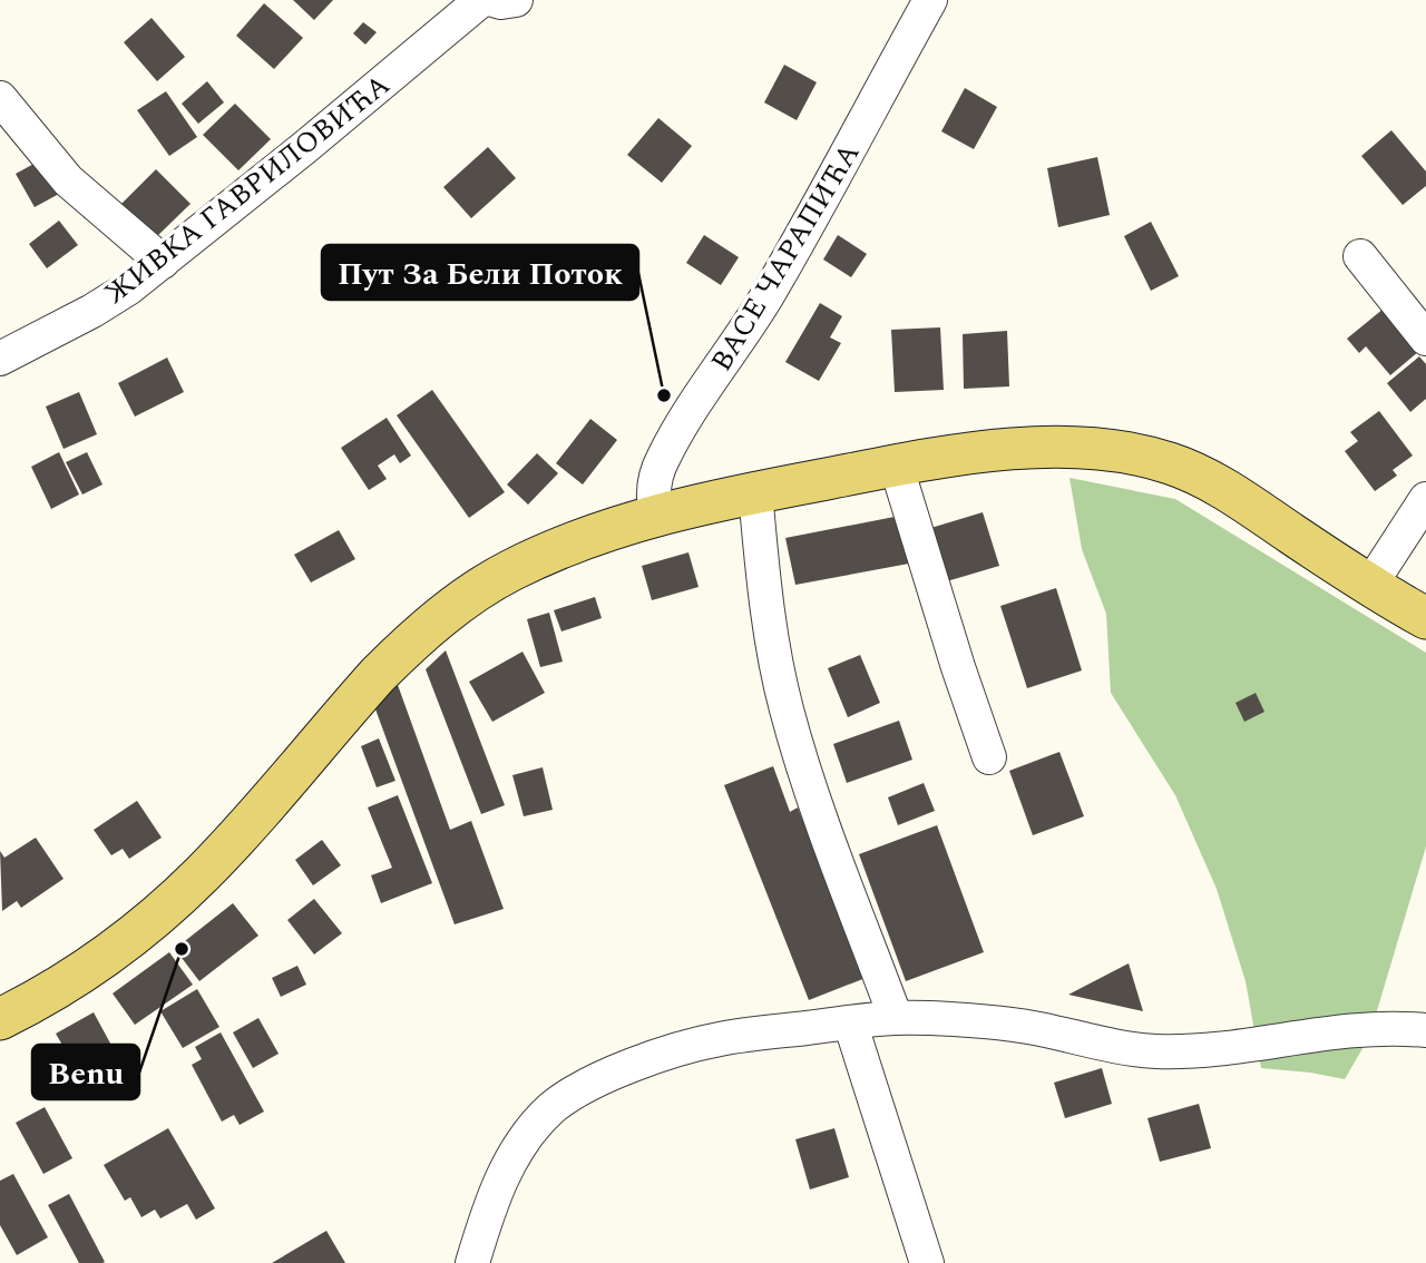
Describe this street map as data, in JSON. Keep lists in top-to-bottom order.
{
  "streets": {
    "street": ["ЖИВКА ГАВРИЛОВИЋА", "ВАСЕ ЧАРАПИЋА"]
  },
  "places": ["Пут За Бели Поток", "Benu"]
}
